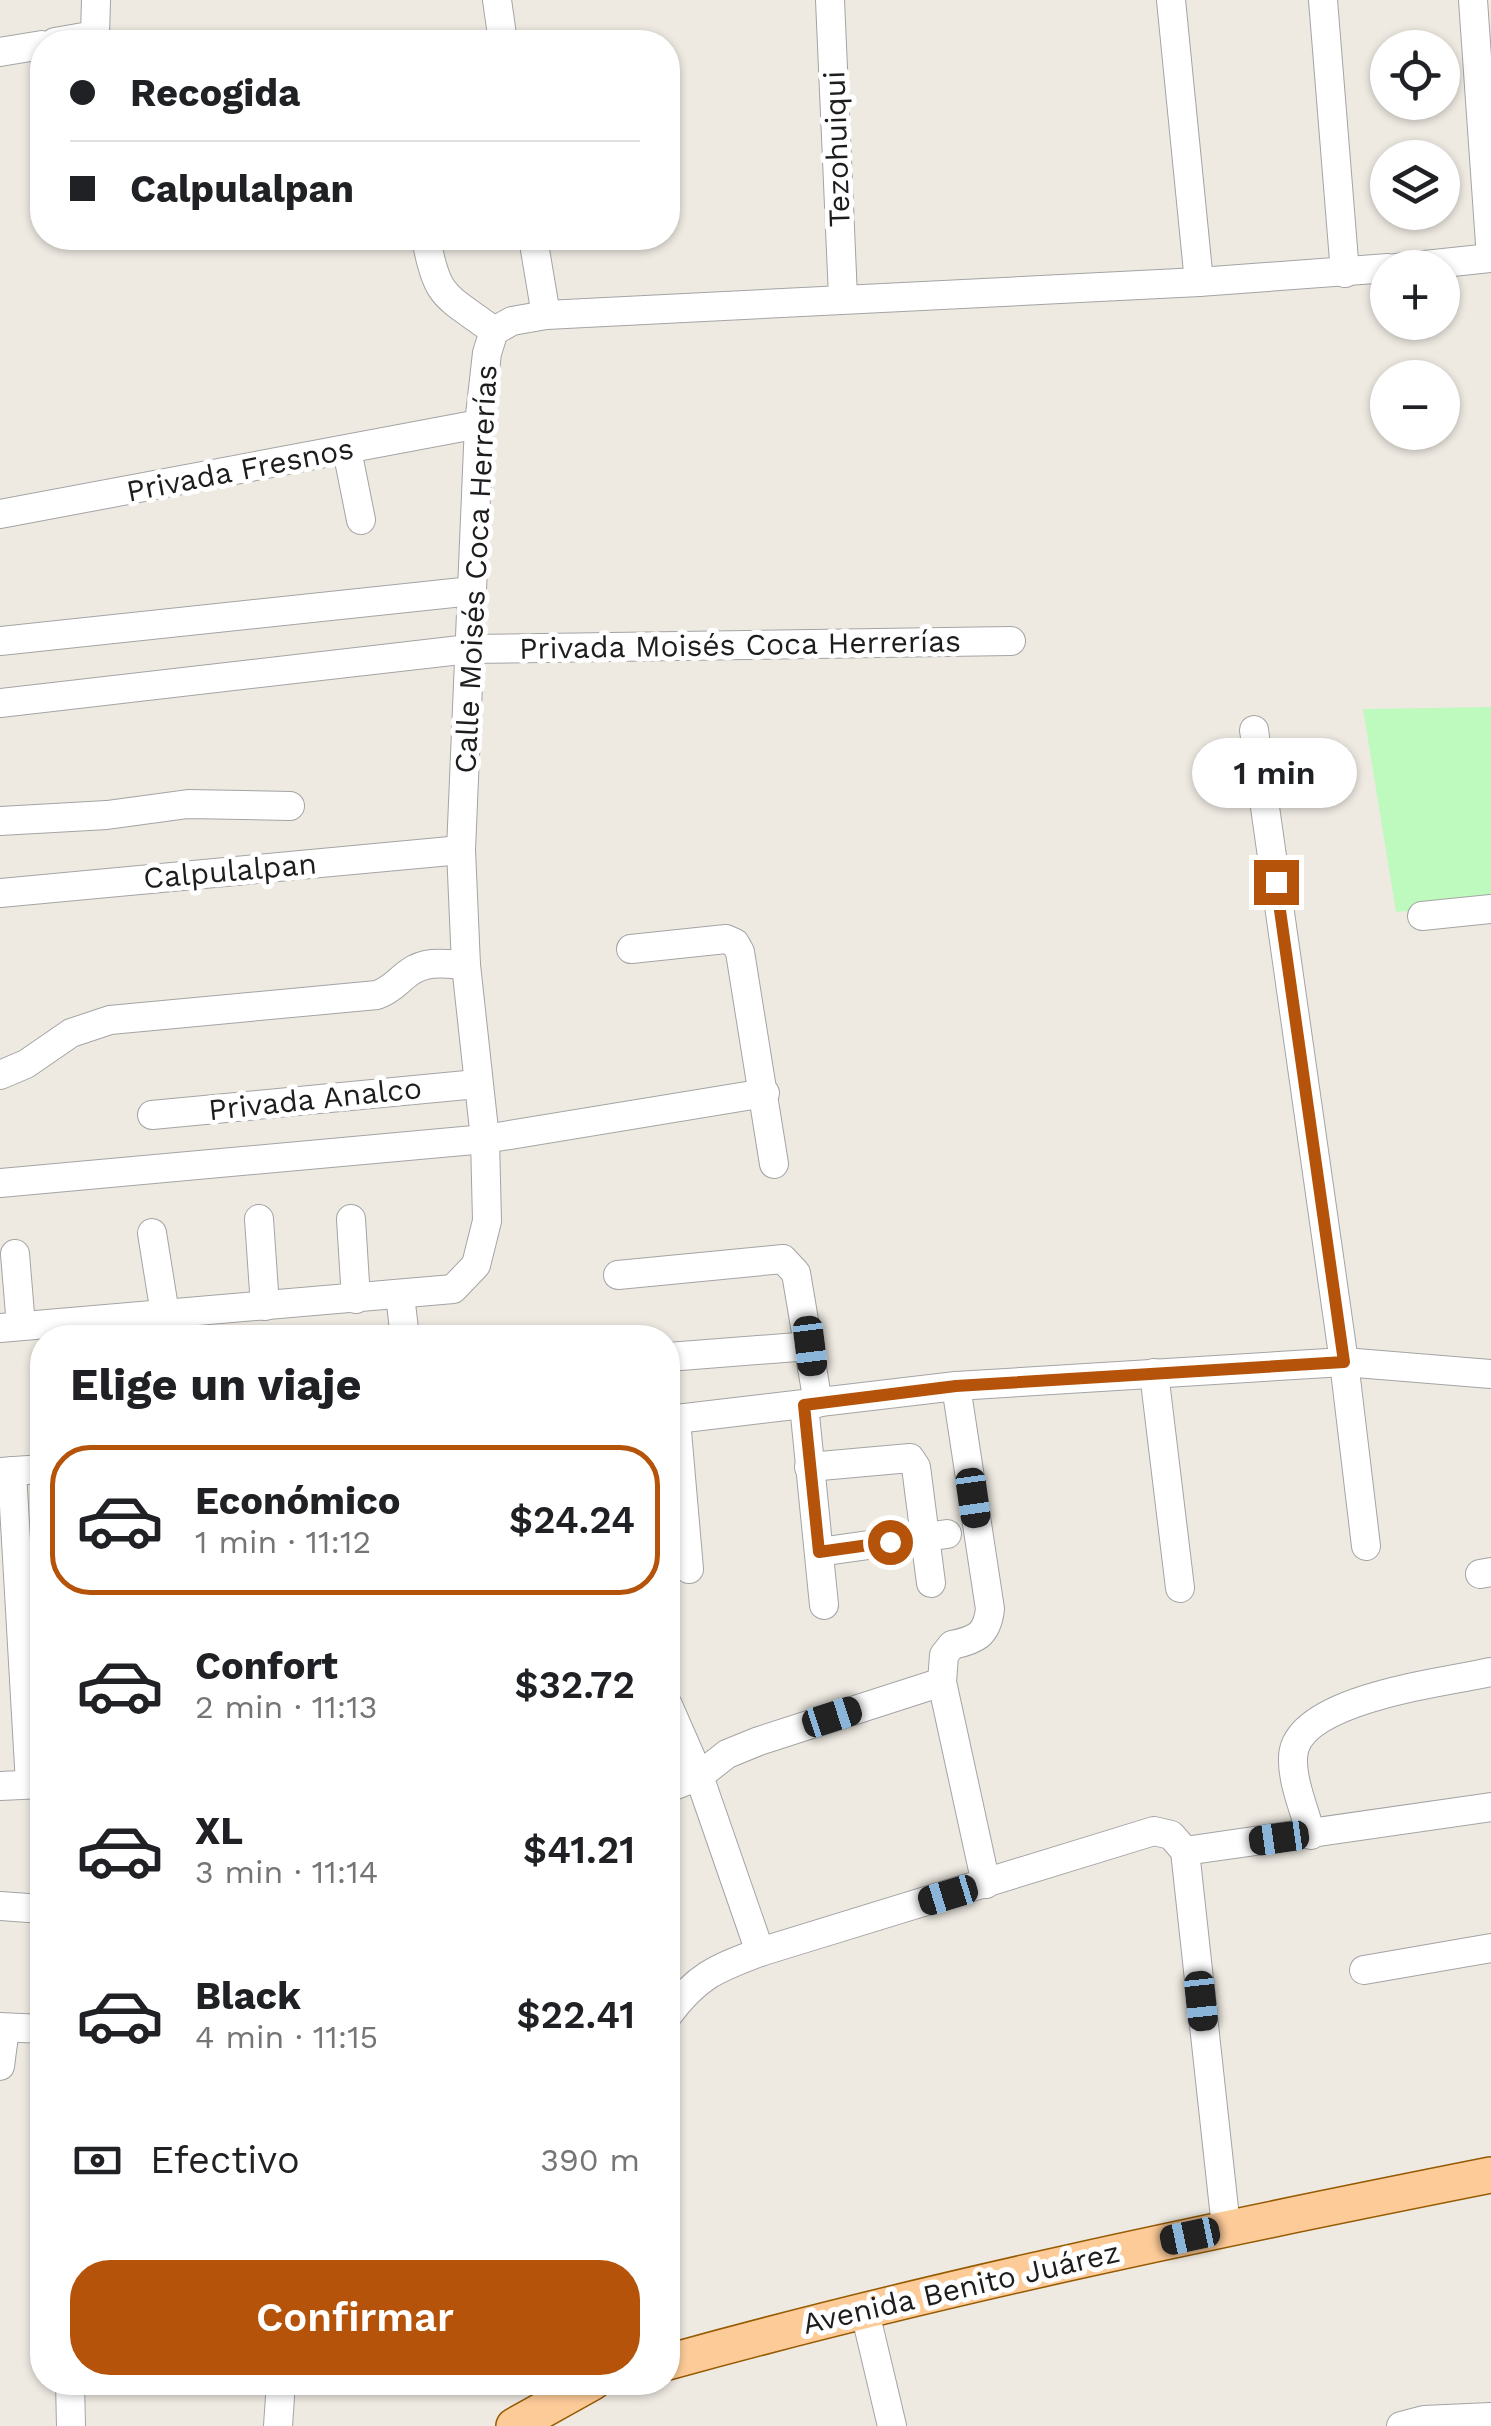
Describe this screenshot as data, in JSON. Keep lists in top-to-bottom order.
{
  "streets": {
    "main road": ["Avenida Benito Juárez"],
    "street": [
      "Tezohuiqui",
      "Privada Fresnos",
      "Calle Moisés Coca Herrerías",
      "Privada Moisés Coca Herrerías",
      "Calpulalpan",
      "Privada Analco"
    ]
  },
  "crossings": [
    ["Tezohuiqui", "Calle Moisés Coca Herrerías"],
    ["Privada Fresnos", "Calle Moisés Coca Herrerías"],
    ["Calle Moisés Coca Herrerías", "Privada Moisés Coca Herrerías"],
    ["Calle Moisés Coca Herrerías", "Calpulalpan"],
    ["Calle Moisés Coca Herrerías", "Privada Analco"]
  ],
  "page": {
    "map_buttons": ["+", "−"],
    "banner": ["Recogida", "Calpulalpan"],
    "bubble": "1 min",
    "heading": "Elige un viaje",
    "list": [
      {
        "name": "Económico",
        "note": "1 min · 11:12",
        "value": "$24.24"
      },
      {
        "name": "Confort",
        "note": "2 min · 11:13",
        "value": "$32.72"
      },
      {
        "name": "XL",
        "note": "3 min · 11:14",
        "value": "$41.21"
      },
      {
        "name": "Black",
        "note": "4 min · 11:15",
        "value": "$22.41"
      }
    ],
    "pay": ["Efectivo", "390 m"],
    "buttons": "Confirmar"
  }
}
